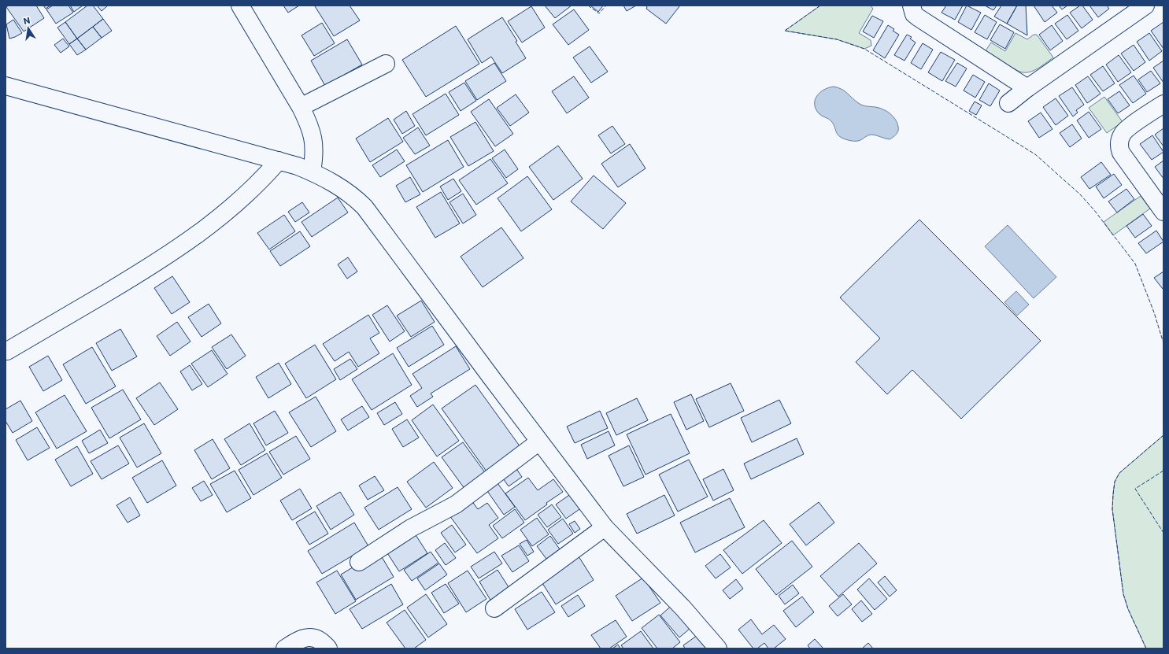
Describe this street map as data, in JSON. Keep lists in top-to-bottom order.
{
  "north": "top"
}
